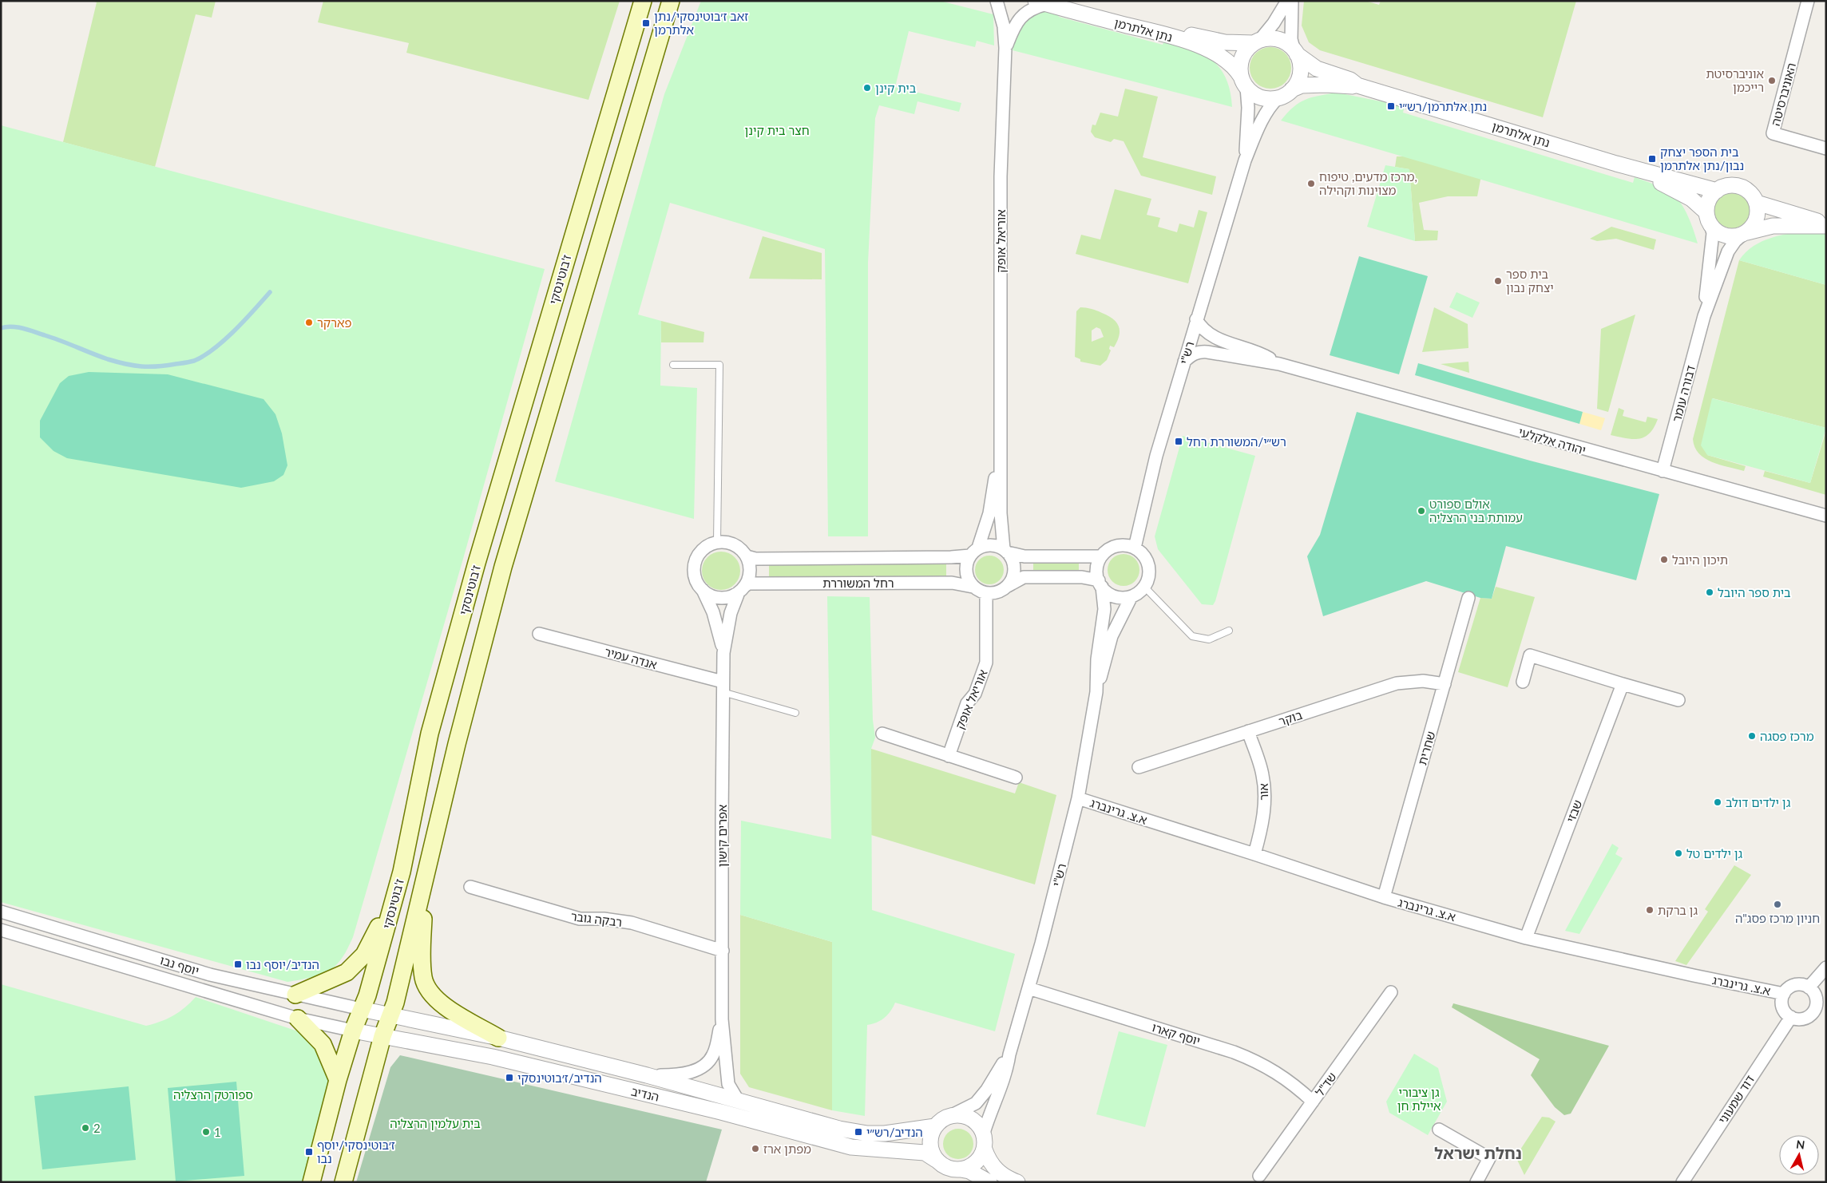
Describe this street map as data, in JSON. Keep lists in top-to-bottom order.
{
  "streets": {
    "main road": ["ז'בוטינסקי"],
    "street": [
      "נתן אלתרמן",
      "האוניברסיטה",
      "אוריאל אופק",
      "רש\"י",
      "דבורה עומר",
      "יהודה אלקלעי",
      "רחל המשוררת",
      "אנדה עמיר",
      "בוקר",
      "שחרית",
      "אור",
      "א.צ. גרינברג",
      "שבזי",
      "אפרים קישון",
      "רבקה גובר",
      "יוסף נבו",
      "יוסף קארו",
      "שד\"ל",
      "הנדיב",
      "דוד שמעוני"
    ]
  },
  "crossings": [
    ["נתן אלתרמן", "אוריאל אופק"],
    ["נתן אלתרמן", "רש\"י"],
    ["נתן אלתרמן", "דבורה עומר"],
    ["אוריאל אופק", "רחל המשוררת"],
    ["ז'בוטינסקי", "יוסף נבו"],
    ["ז'בוטינסקי", "הנדיב"],
    ["רש\"י", "יהודה אלקלעי"],
    ["רש\"י", "א.צ. גרינברג"],
    ["רש\"י", "יוסף קארו"],
    ["רש\"י", "הנדיב"],
    ["דבורה עומר", "יהודה אלקלעי"],
    ["רחל המשוררת", "אפרים קישון"],
    ["אנדה עמיר", "אפרים קישון"],
    ["בוקר", "שחרית"],
    ["בוקר", "אור"],
    ["שחרית", "א.צ. גרינברג"],
    ["אור", "א.צ. גרינברג"],
    ["א.צ. גרינברג", "שבזי"],
    ["א.צ. גרינברג", "דוד שמעוני"],
    ["אפרים קישון", "רבקה גובר"],
    ["אפרים קישון", "הנדיב"],
    ["יוסף נבו", "הנדיב"],
    ["יוסף קארו", "שד\"ל"]
  ],
  "districts": ["נחלת ישראל"],
  "parks": [
    "חצר בית קינן",
    "גן ציבורי איילת חן",
    "ספורטק הרצליה",
    "בית עלמין הרצליה"
  ],
  "places": {
    "transit": [
      "זאב ז׳בוטינסקי/נתן אלתרמן",
      "נתן אלתרמן/רש״י",
      "בית הספר יצחק נבון/נתן אלתרמן",
      "רש״י/המשוררת רחל",
      "הנדיב/יוסף נבו",
      "הנדיב/ז׳בוטינסקי",
      "הנדיב/רש״י",
      "ז׳בוטינסקי/יוסף נבו"
    ],
    "other": [
      "אוניברסיטת רייכמן",
      "בית קינן",
      "מרכז מדעים, טיפוח, מצוינות וקהילה",
      "בית ספר יצחק נבון",
      "פארקר",
      "אולם ספורט עמותת בני הרצליה",
      "תיכון היובל",
      "בית ספר היובל",
      "מרכז פסגה",
      "גן ילדים דולב",
      "גן ילדים טל",
      "חניון מרכז פסג\"ה",
      "גן ברקת",
      "2",
      "1",
      "מפתן ארז"
    ]
  },
  "north": "top"
}
